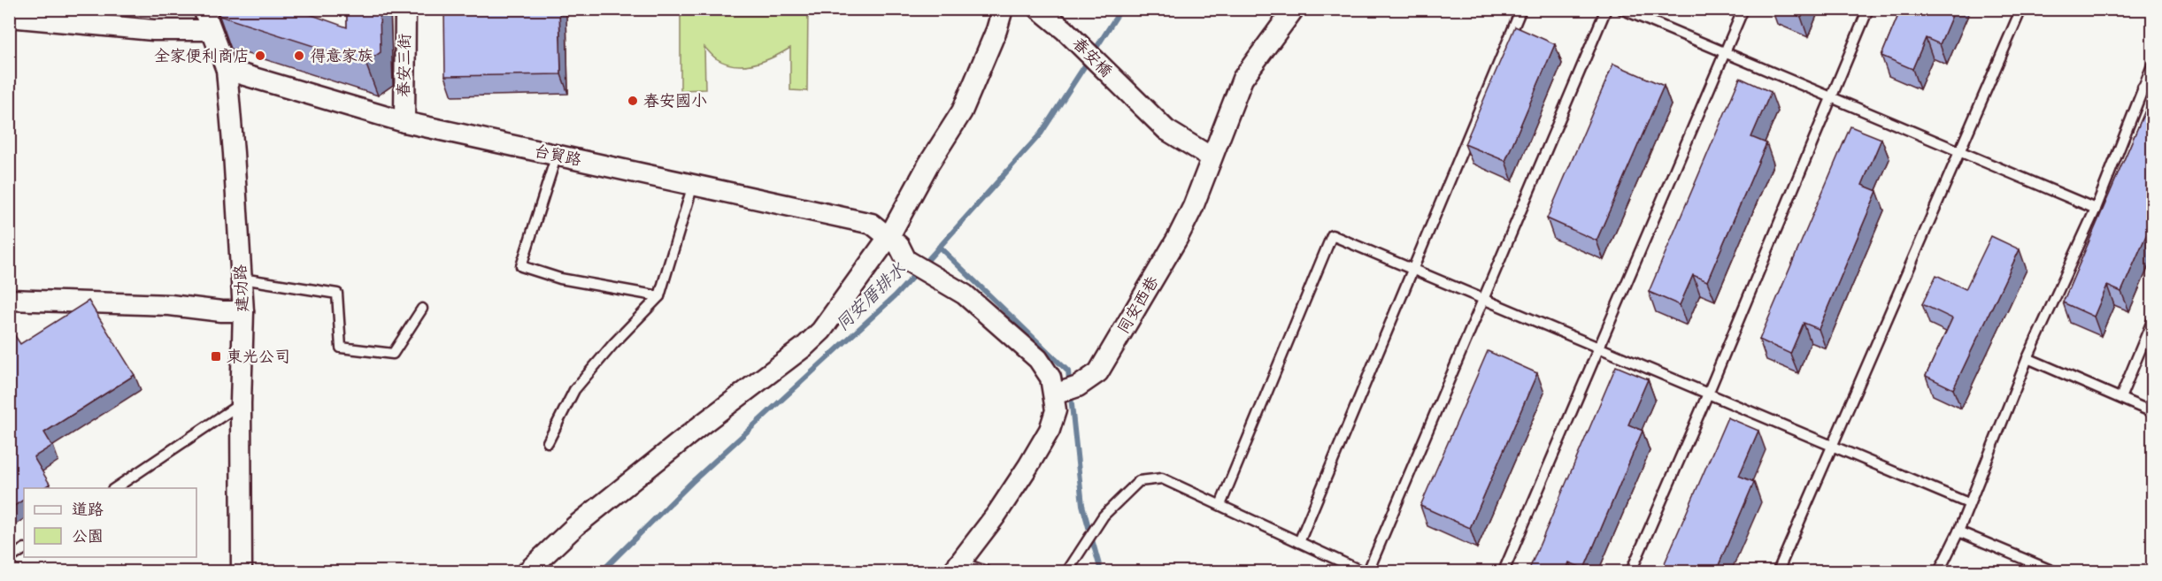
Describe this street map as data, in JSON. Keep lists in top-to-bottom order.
{
  "streets": {
    "street": [
      "春安橋",
      "春安三街",
      "台貿路",
      "建功路",
      "同安西巷"
    ]
  },
  "crossings": [
    ["春安橋", "同安西巷"],
    ["春安三街", "台貿路"],
    ["台貿路", "建功路"]
  ],
  "water": ["同安厝排水"],
  "places": {
    "other": ["全家便利商店", "得意家族", "春安國小"],
    "transit": ["東光公司"]
  },
  "legend": ["道路", "公園"]
}
